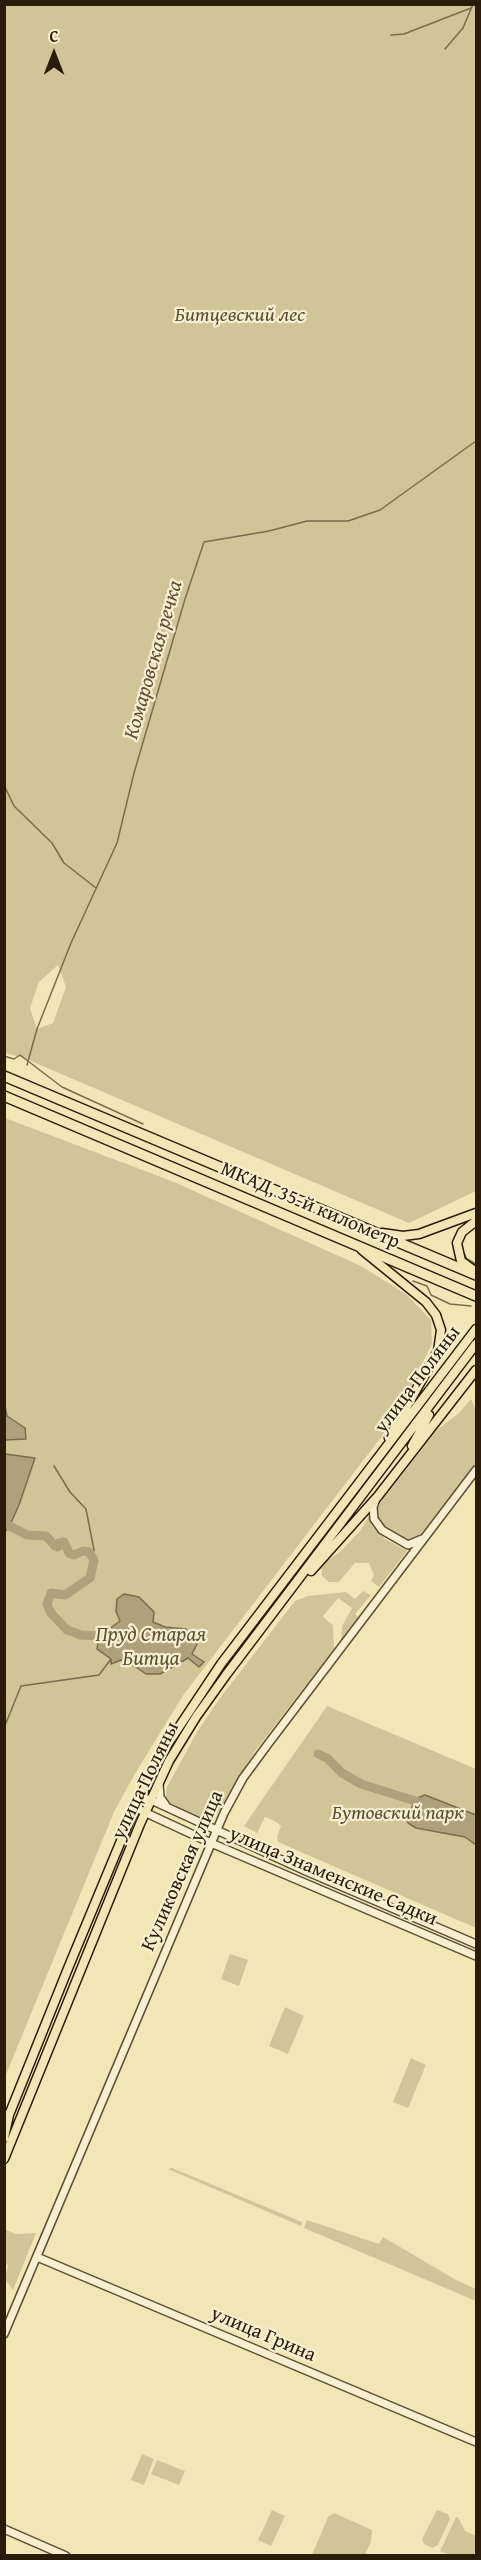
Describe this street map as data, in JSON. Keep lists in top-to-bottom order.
{
  "streets": {
    "highway": ["МКАД, 35-й километр"],
    "main road": ["улица Поляны"],
    "street": ["Куликовская улица", "улица Знаменские Садки", "улица Грина"]
  },
  "crossings": [
    ["улица Поляны", "улица Знаменские Садки"],
    ["Куликовская улица", "улица Знаменские Садки"],
    ["Куликовская улица", "улица Грина"]
  ],
  "water": ["Комаровская речка", "Пруд Старая Битца"],
  "parks": ["Битцевский лес", "Бутовский парк"],
  "north": "top"
}
